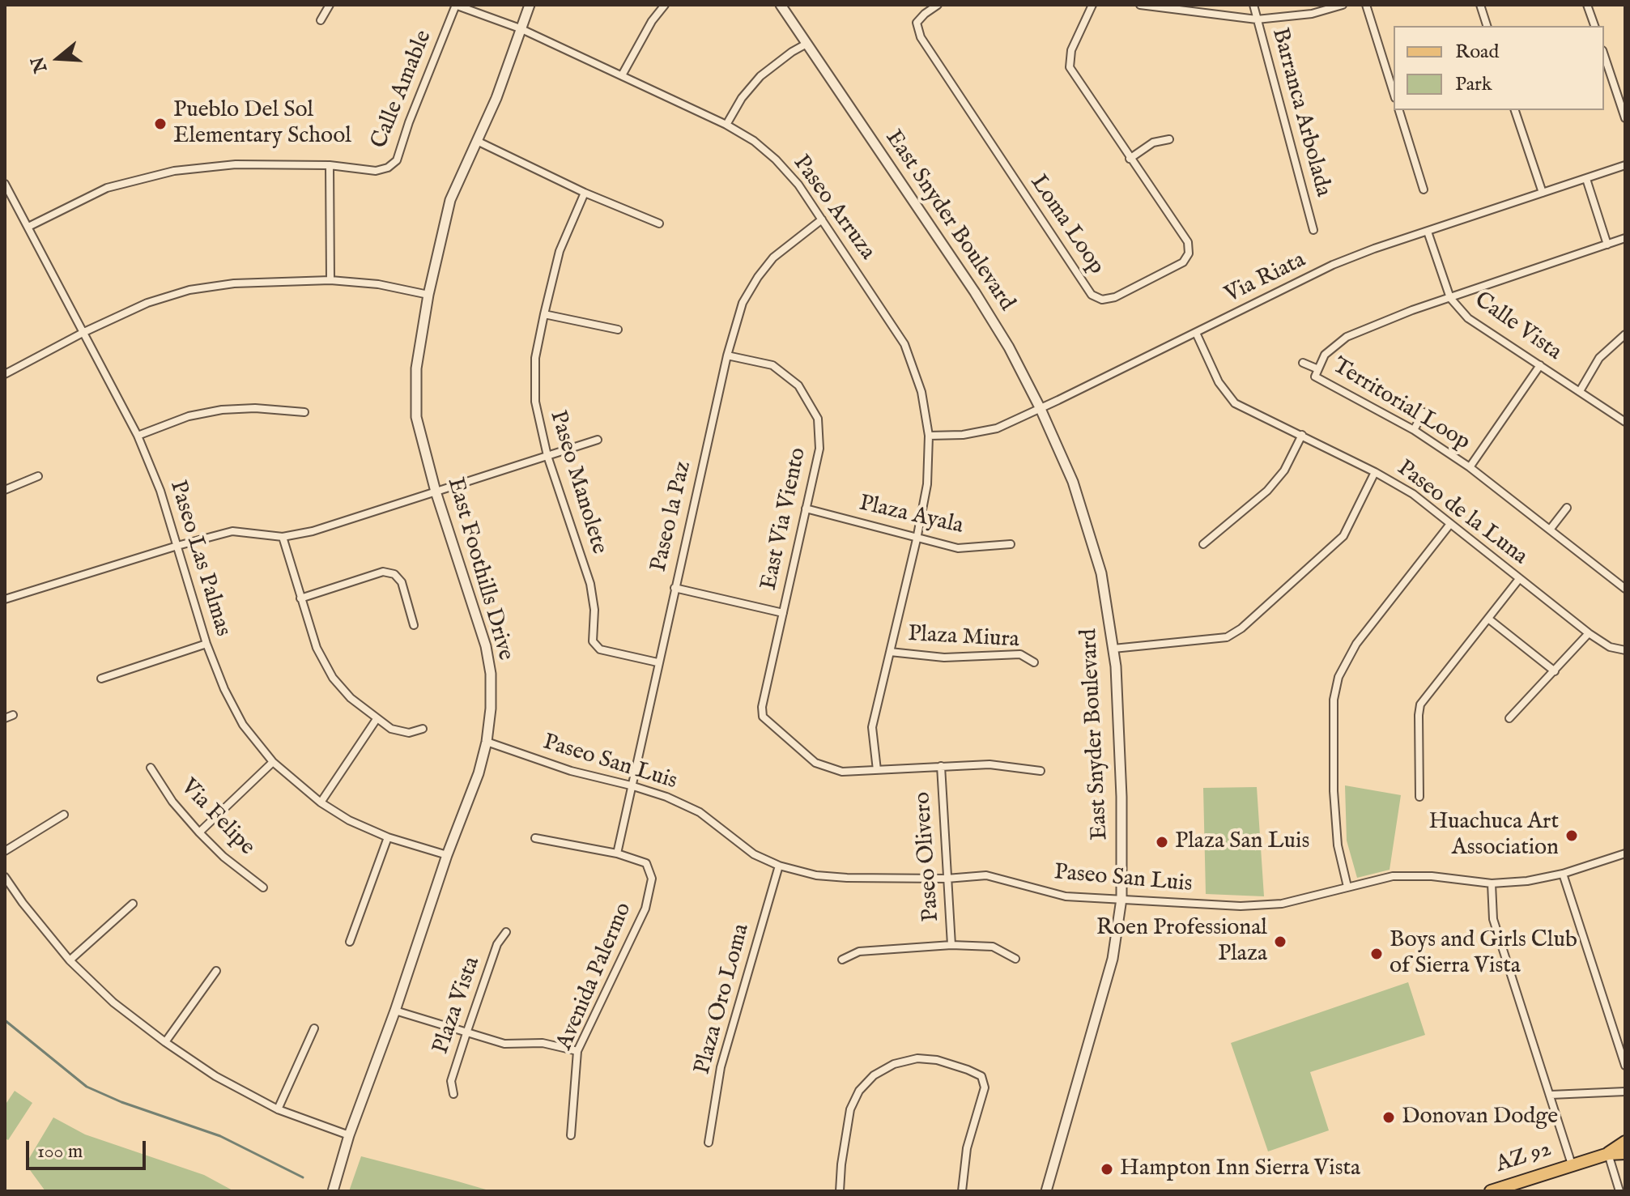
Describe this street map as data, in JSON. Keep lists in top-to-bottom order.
{
  "streets": {
    "main road": ["AZ 92"],
    "street": [
      "Calle Amable",
      "Barranca Arbolada",
      "Paseo Arruza",
      "East Snyder Boulevard",
      "Loma Loop",
      "Via Riata",
      "Calle Vista",
      "Territorial Loop",
      "Paseo Manolete",
      "Paseo de la Luna",
      "Plaza Ayala",
      "Paseo la Paz",
      "East Via Viento",
      "Paseo Las Palmas",
      "East Foothills Drive",
      "Plaza Miura",
      "Paseo San Luis",
      "Via Felipe",
      "Paseo Olivero",
      "Avenida Palermo",
      "Plaza Oro Loma",
      "Plaza Vista"
    ]
  },
  "crossings": [
    ["Calle Amable", "Paseo Arruza"],
    ["Calle Amable", "Paseo Las Palmas"],
    ["Paseo Arruza", "Via Riata"],
    ["Paseo Arruza", "Plaza Ayala"],
    ["Paseo Arruza", "Paseo la Paz"],
    ["Paseo Arruza", "East Via Viento"],
    ["Paseo Arruza", "East Foothills Drive"],
    ["Paseo Arruza", "Plaza Miura"],
    ["East Snyder Boulevard", "Via Riata"],
    ["East Snyder Boulevard", "Paseo San Luis"],
    ["Via Riata", "Calle Vista"],
    ["Via Riata", "Paseo de la Luna"],
    ["Calle Vista", "Territorial Loop"],
    ["Paseo Manolete", "Paseo la Paz"],
    ["Plaza Ayala", "East Via Viento"],
    ["Paseo la Paz", "East Via Viento"],
    ["Paseo la Paz", "Paseo San Luis"],
    ["Paseo la Paz", "Avenida Palermo"],
    ["East Via Viento", "Paseo Olivero"],
    ["Paseo Las Palmas", "East Foothills Drive"],
    ["East Foothills Drive", "Paseo San Luis"],
    ["Paseo San Luis", "Paseo Olivero"],
    ["Paseo San Luis", "Plaza Oro Loma"]
  ],
  "places": [
    "Pueblo Del Sol Elementary School",
    "Huachuca Art Association",
    "Plaza San Luis",
    "Roen Professional Plaza",
    "Boys and Girls Club of Sierra Vista",
    "Donovan Dodge",
    "Hampton Inn Sierra Vista"
  ],
  "legend": ["Road", "Park"],
  "scale_bar": "100 m",
  "north": "left"
}
